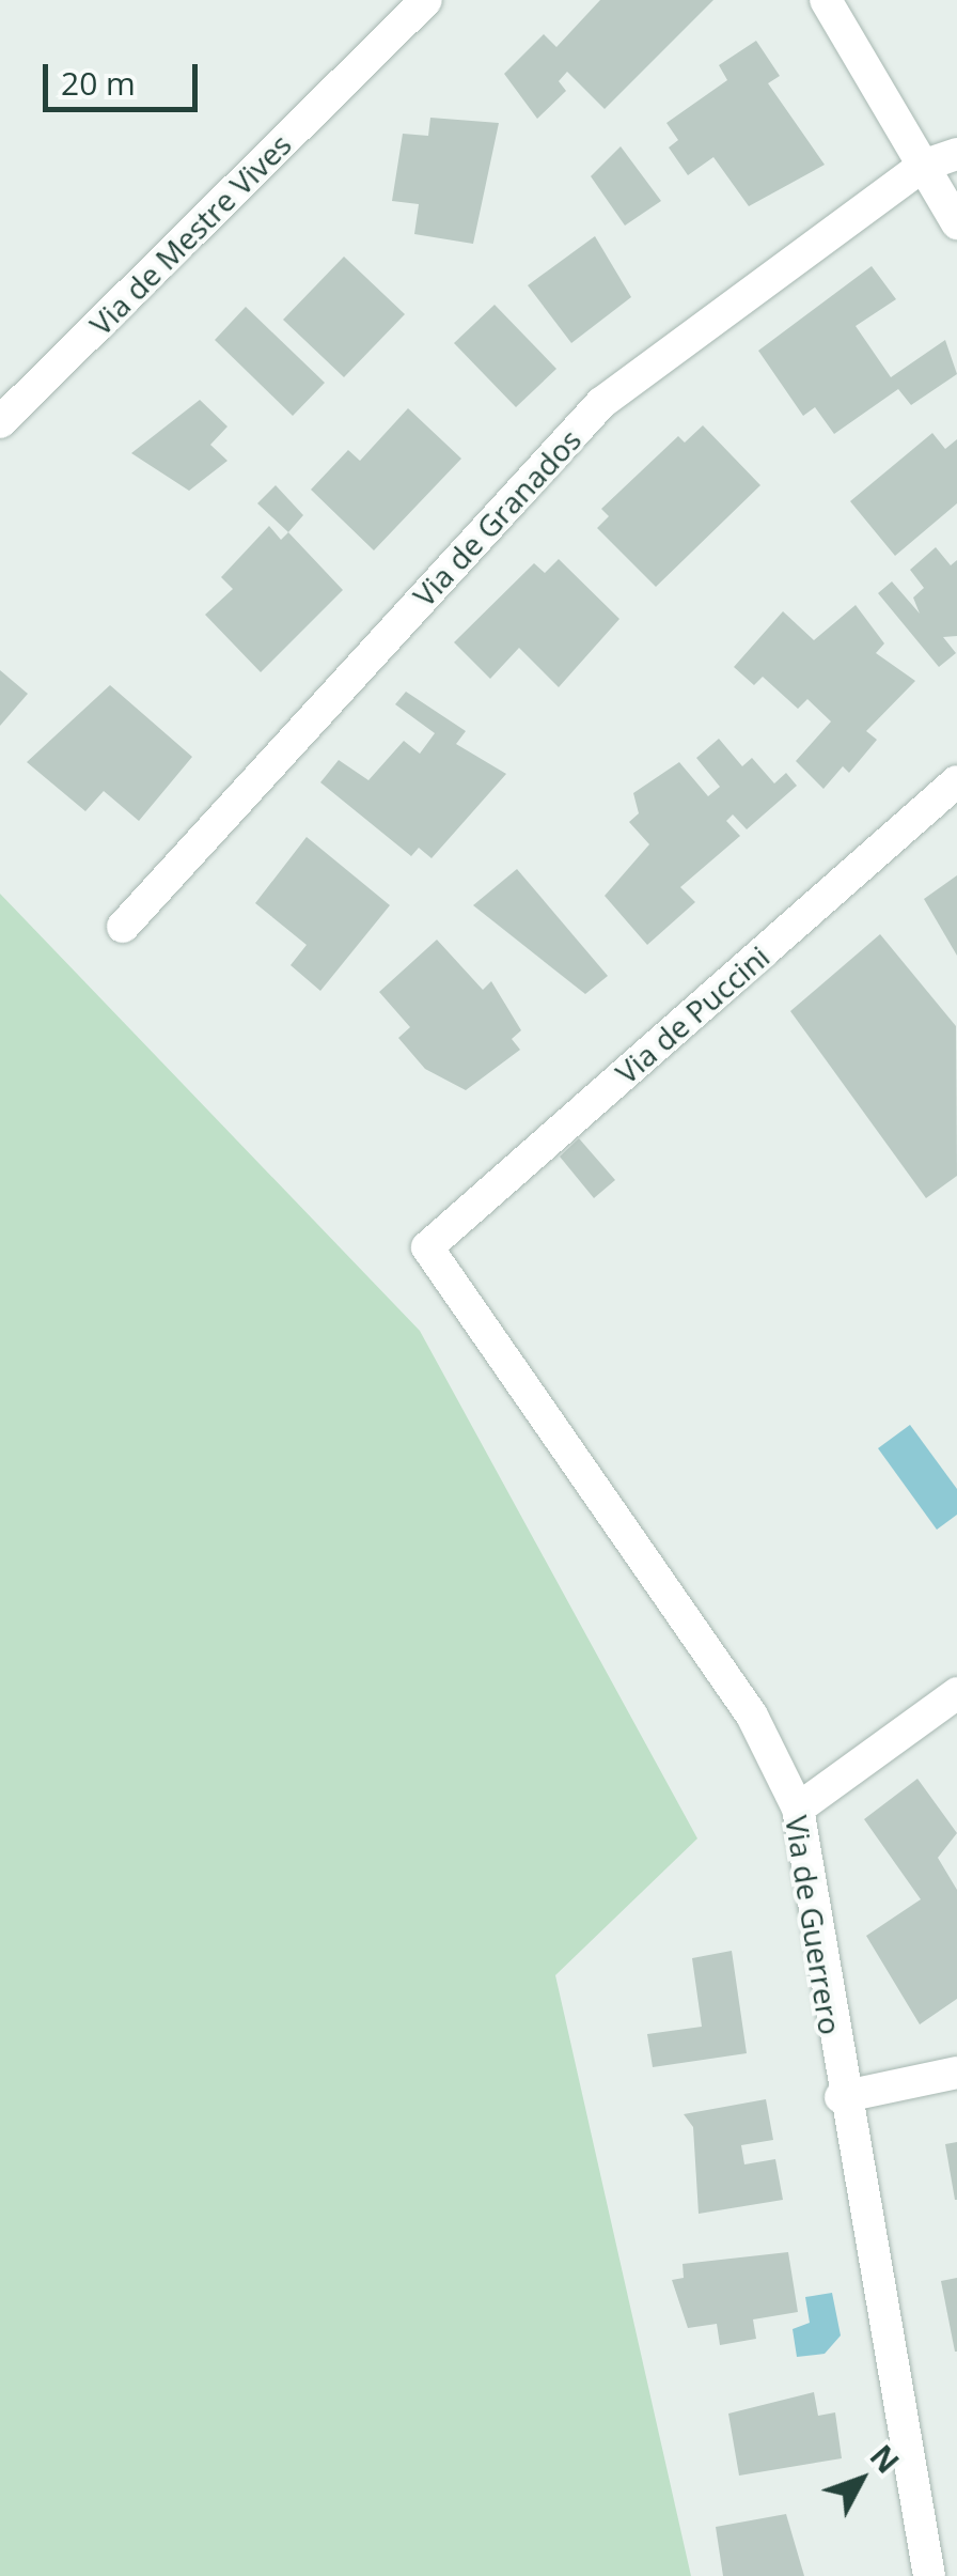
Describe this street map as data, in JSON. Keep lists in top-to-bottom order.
{
  "streets": {
    "street": [
      "Via de Mestre Vives",
      "Via de Granados",
      "Via de Puccini",
      "Via de Guerrero"
    ]
  },
  "crossings": [
    ["Via de Puccini", "Via de Guerrero"]
  ],
  "scale_bar": "20 m",
  "north": "top right"
}
